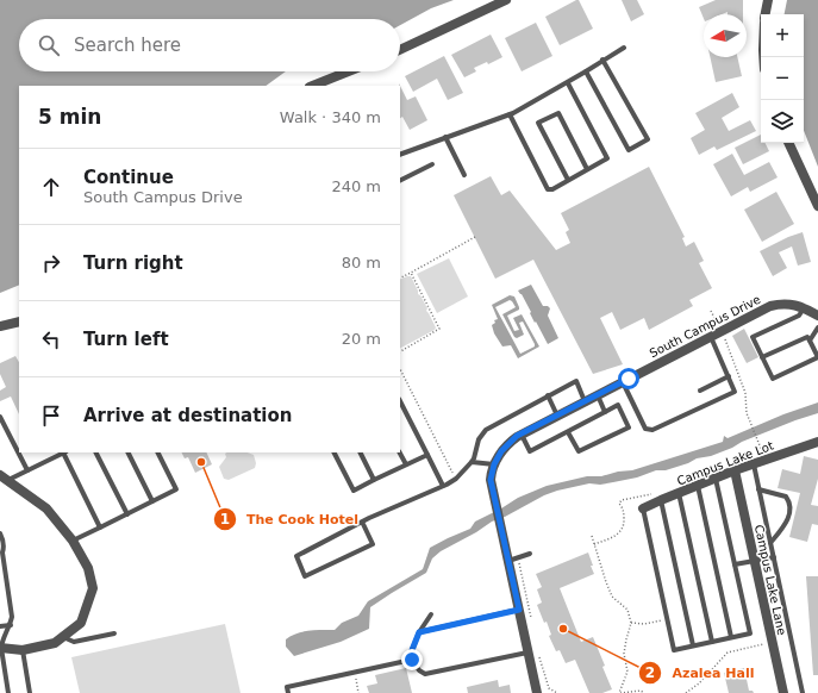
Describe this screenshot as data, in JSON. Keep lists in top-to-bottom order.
{
  "streets": {
    "street": ["South Campus Drive", "Campus Lake Lot", "Campus Lake Lane"]
  },
  "crossings": [
    ["Campus Lake Lot", "Campus Lake Lane"]
  ],
  "places": ["The Cook Hotel", "Azalea Hall"],
  "north": "left",
  "page": {
    "map_buttons": ["+", "−"],
    "search": "Search here",
    "heading": ["5 min", "Walk · 340 m"],
    "list": [
      ["Continue", "South Campus Drive", "240 m"],
      ["Turn right", "80 m"],
      ["Turn left", "20 m"],
      "Arrive at destination"
    ]
  }
}
